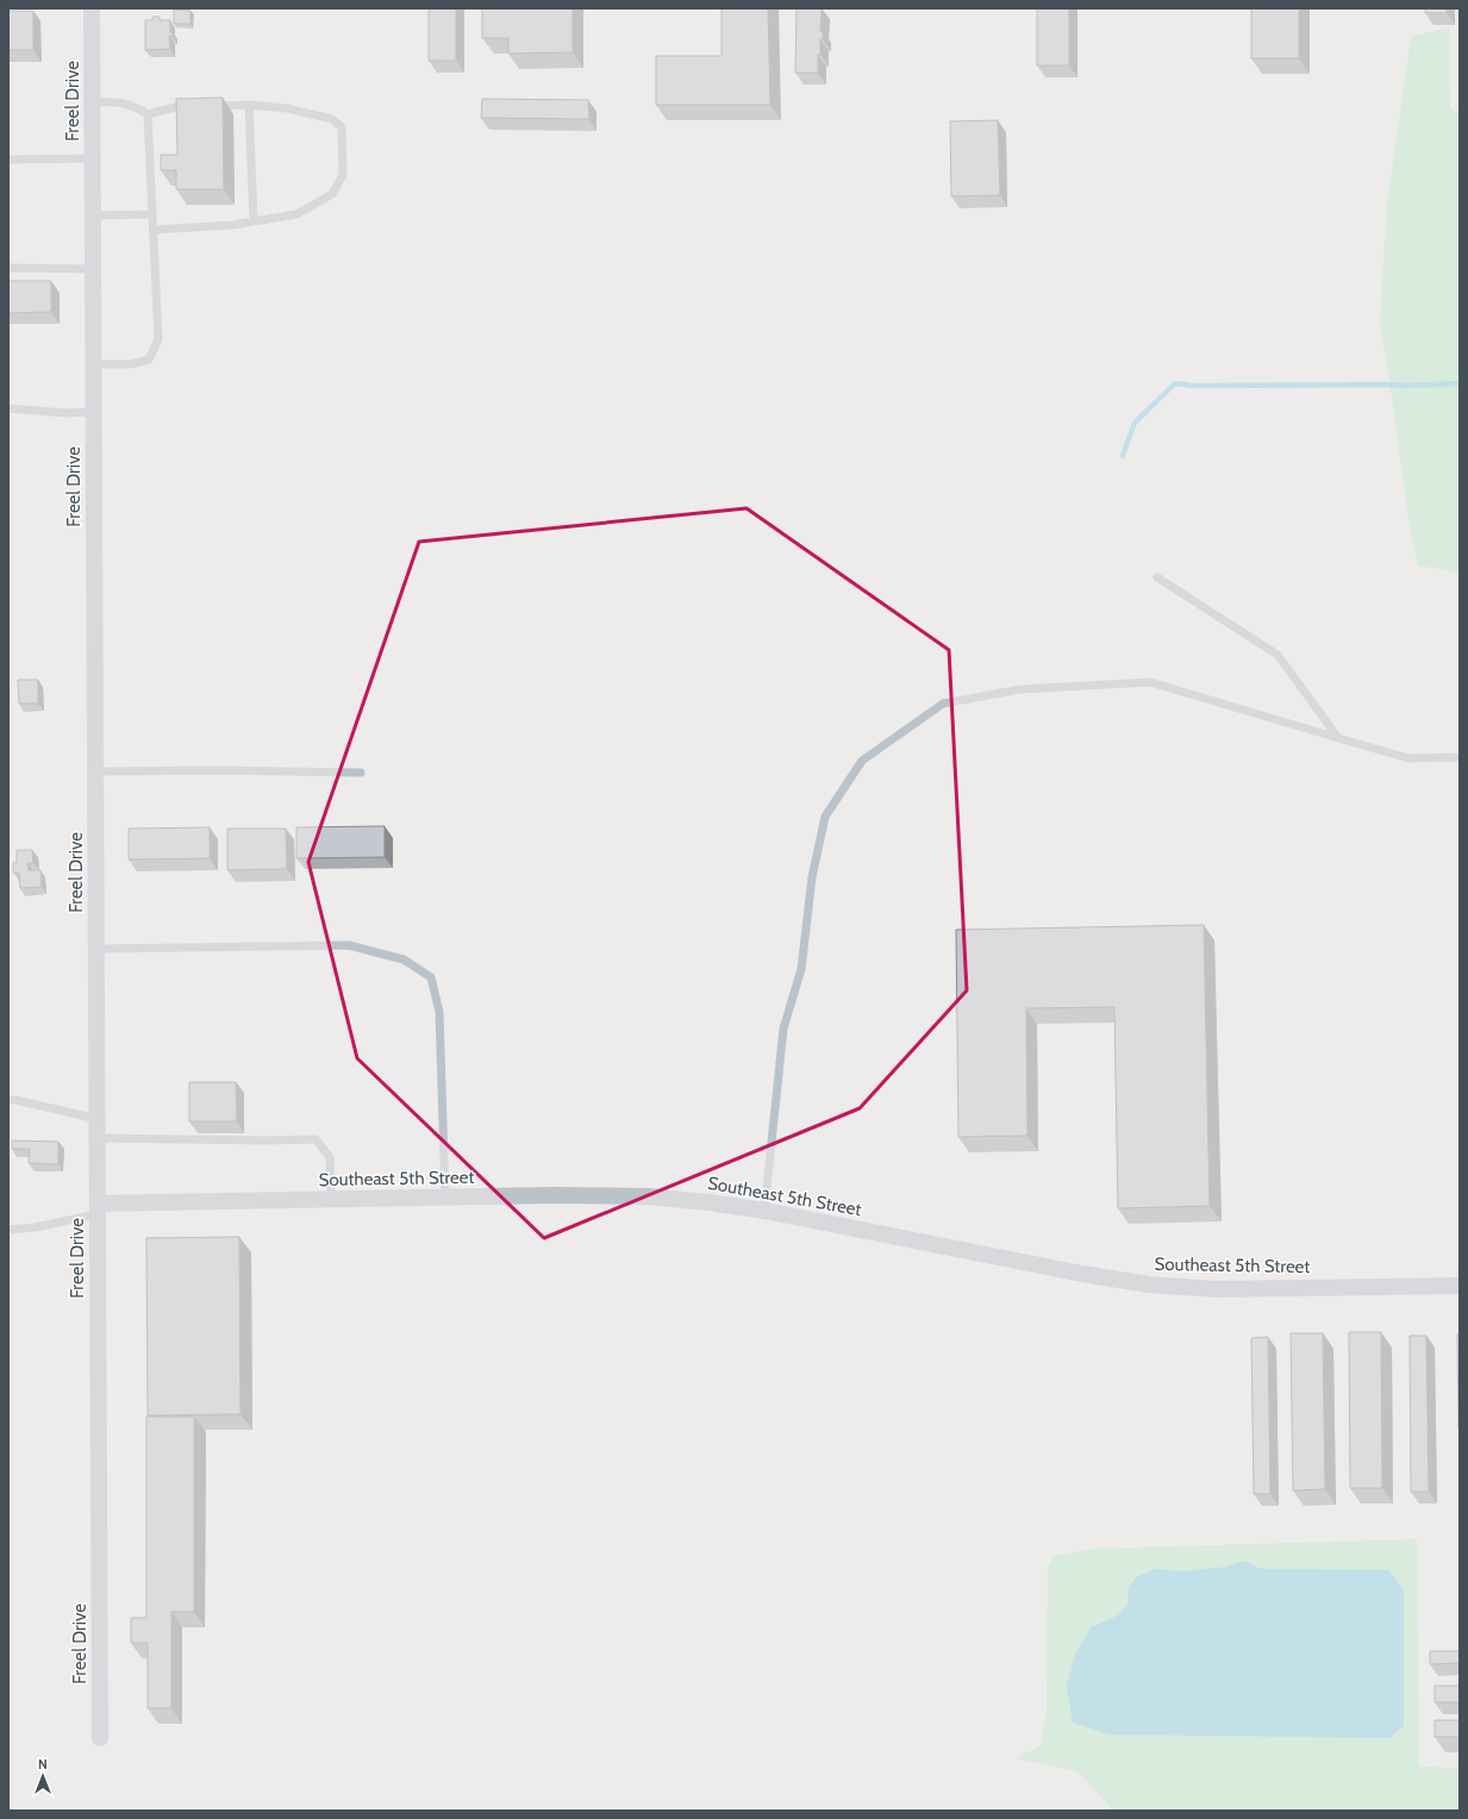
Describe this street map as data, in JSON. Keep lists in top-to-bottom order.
{
  "streets": {
    "street": ["Freel Drive", "Southeast 5th Street"]
  },
  "crossings": [
    ["Freel Drive", "Southeast 5th Street"]
  ],
  "north": "top"
}
